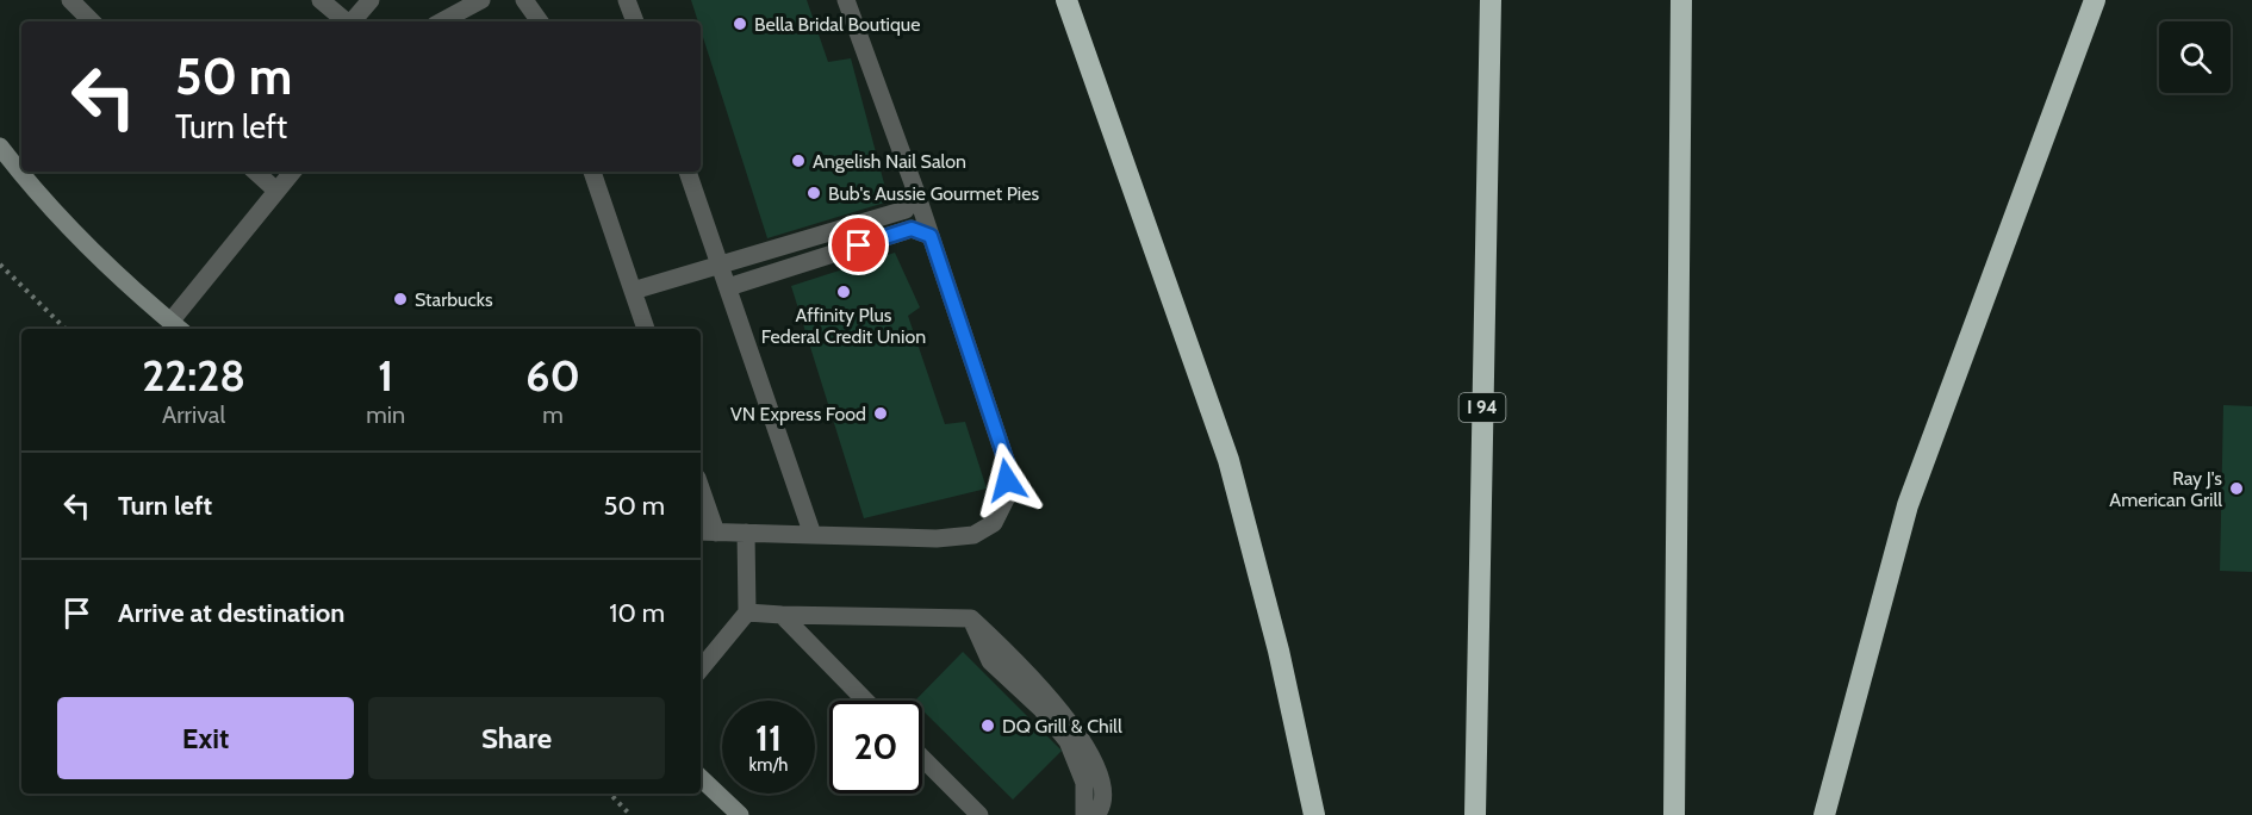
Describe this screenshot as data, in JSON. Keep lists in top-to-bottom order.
{
  "streets": {
    "highway": ["I 94"]
  },
  "places": [
    "Bella Bridal Boutique",
    "Angelish Nail Salon",
    "Bub's Aussie Gourmet Pies",
    "Affinity Plus Federal Credit Union",
    "Starbucks",
    "VN Express Food",
    "Ray J's American Grill",
    "DQ Grill & Chill"
  ],
  "page": {
    "turn": ["50 m", "Turn left"],
    "eta": [
      "22:28",
      "Arrival",
      "1",
      "min",
      "60",
      "m"
    ],
    "list": [
      {
        "name": "Turn left",
        "value": "50 m"
      },
      {
        "name": "Arrive at destination",
        "value": "10 m"
      }
    ],
    "buttons": ["Exit", "Share"],
    "speed": "11 km/h",
    "limit": "20"
  }
}
